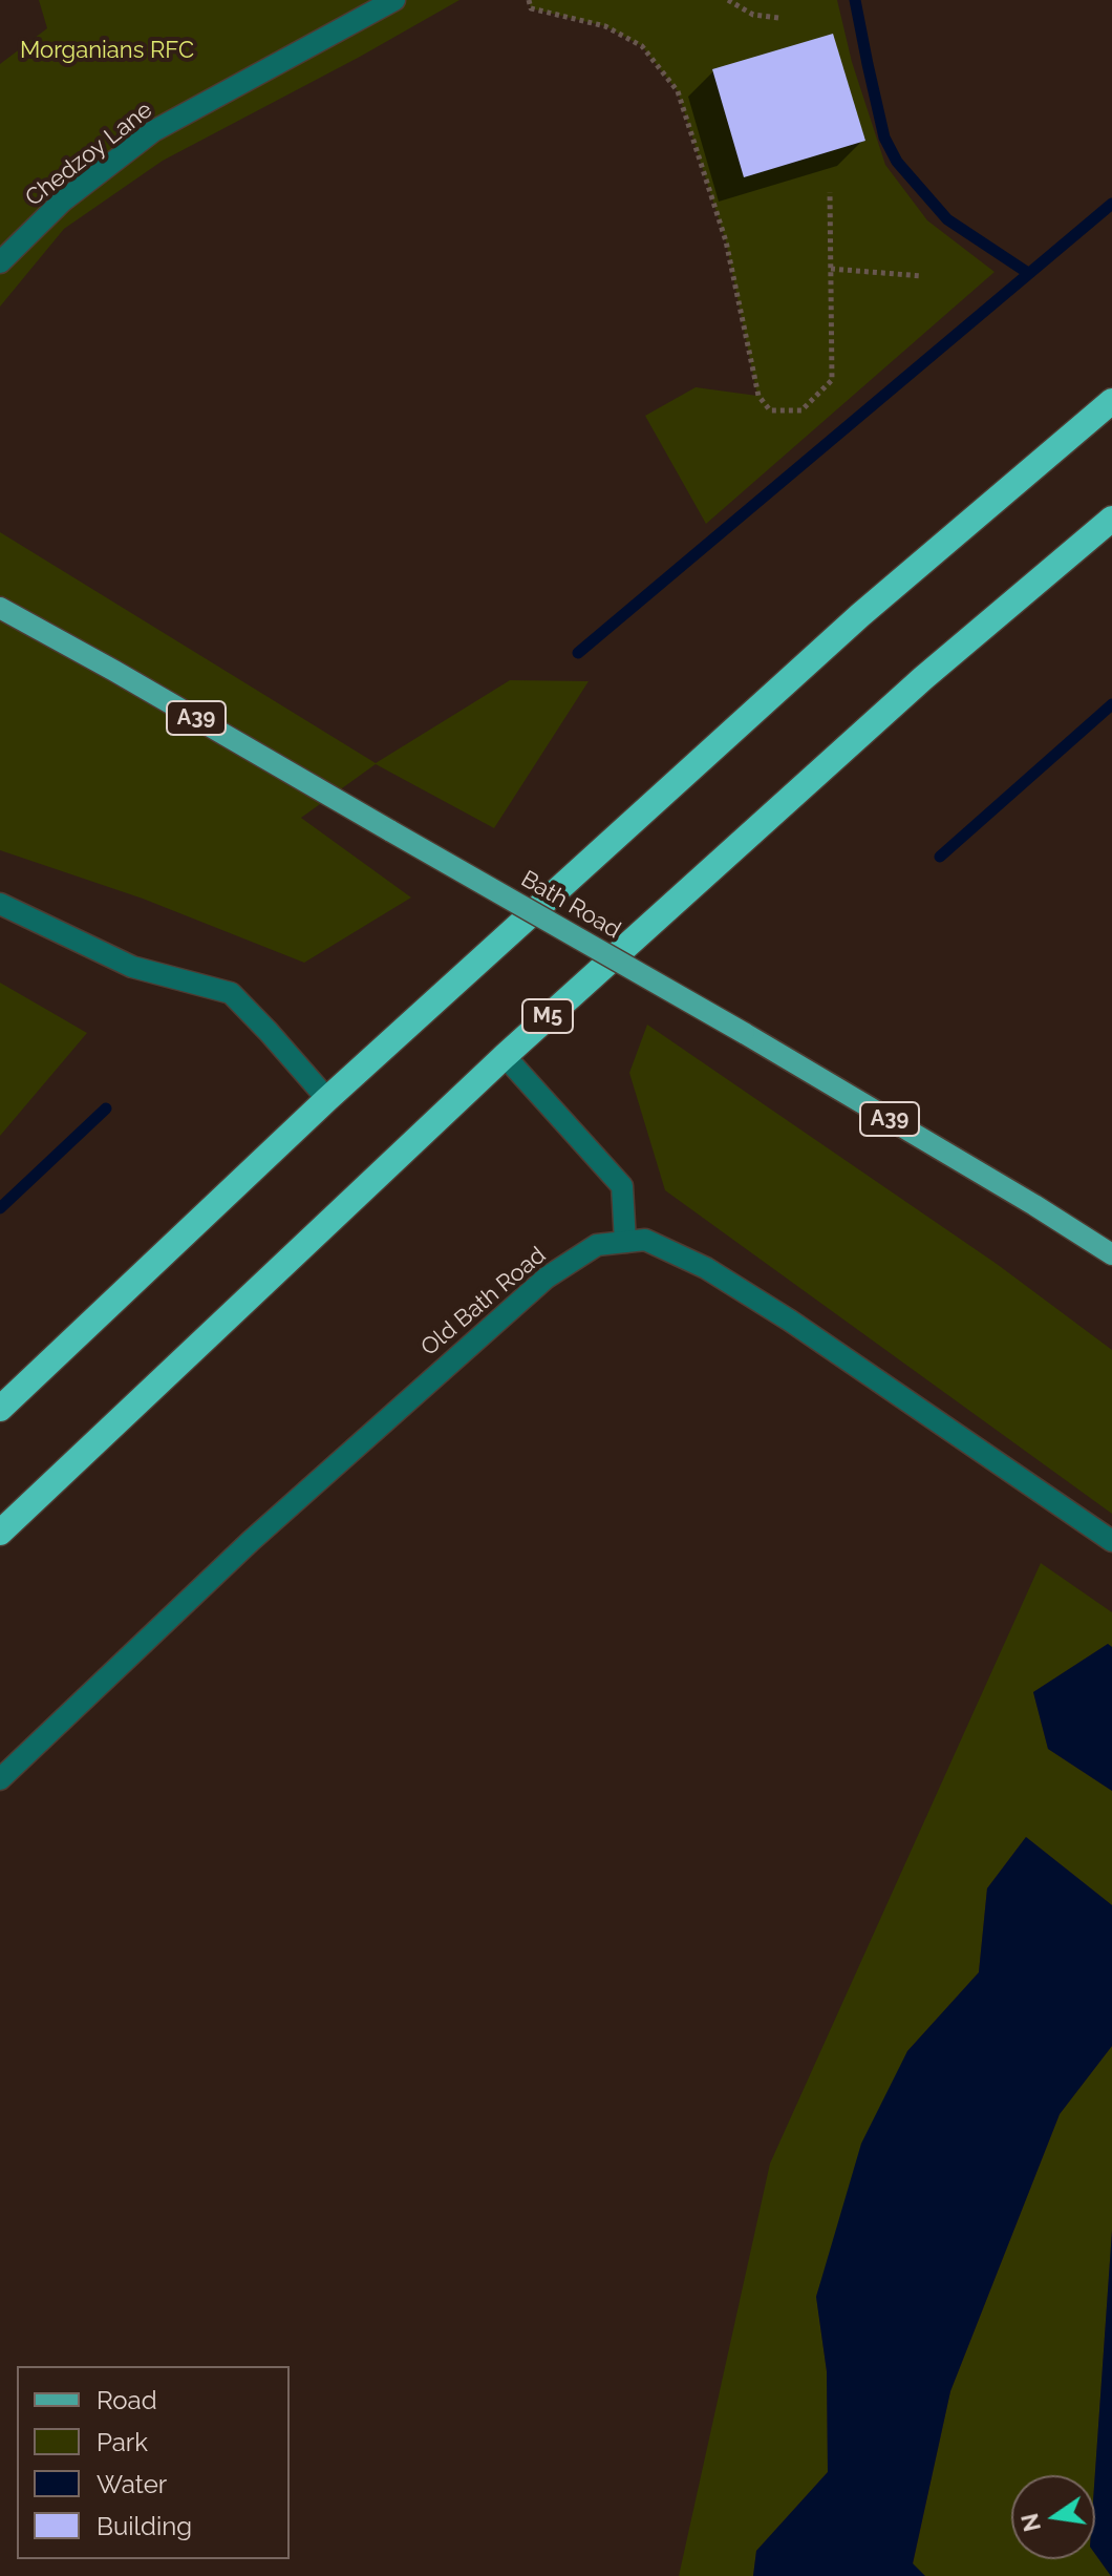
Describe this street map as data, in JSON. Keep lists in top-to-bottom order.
{
  "streets": {
    "highway": ["M5"],
    "main road": ["A39", "Bath Road"],
    "street": ["Chedzoy Lane", "Old Bath Road"]
  },
  "parks": ["Morganians RFC"],
  "legend": [
    "Road",
    "Park",
    "Water",
    "Building"
  ],
  "north": "left"
}
